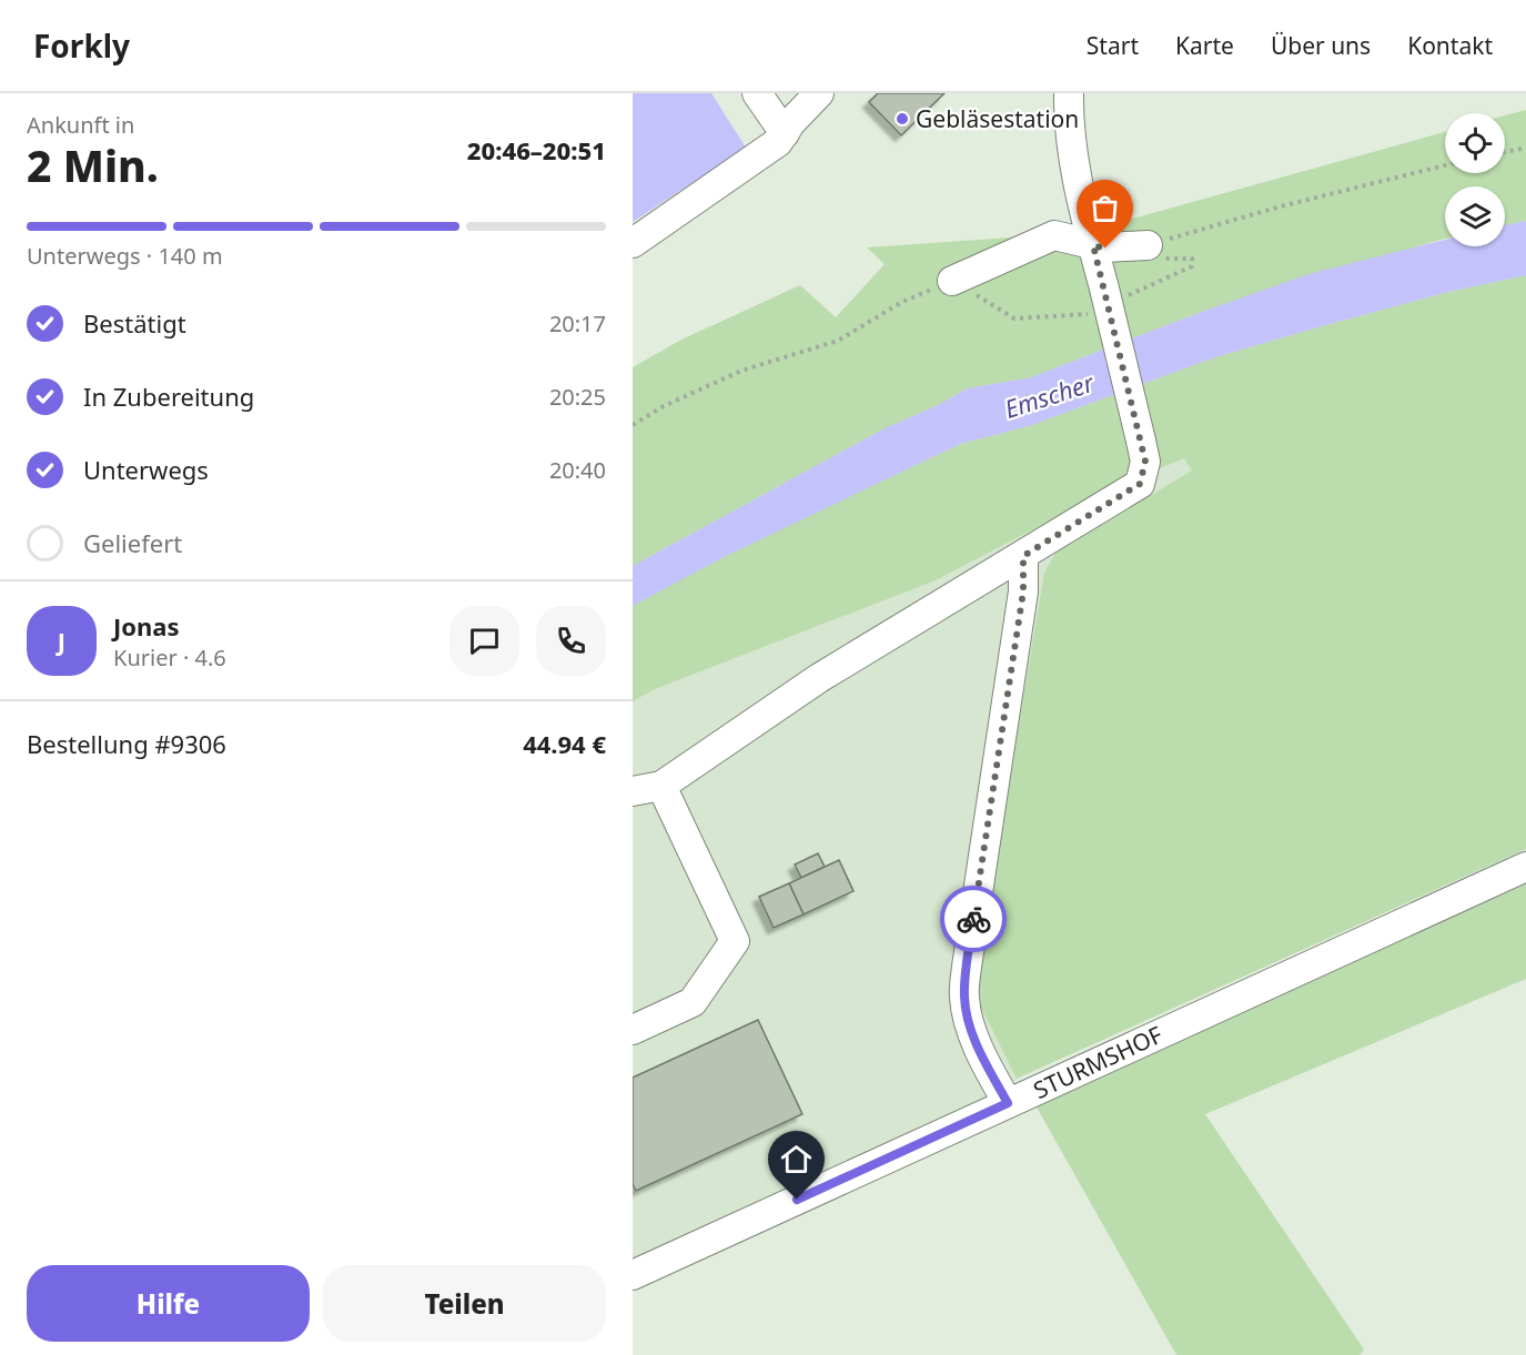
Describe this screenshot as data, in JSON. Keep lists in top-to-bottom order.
{
  "streets": {
    "street": ["STURMSHOF"]
  },
  "water": ["Emscher"],
  "places": ["Gebläsestation"],
  "page": {
    "header": "Forkly",
    "nav": [
      "Start",
      "Karte",
      "Über uns",
      "Kontakt"
    ],
    "heading": ["2 Min.", "Ankunft in", "20:46–20:51"],
    "panel": [
      "Jonas",
      "Kurier · 4.6",
      "Bestellung #9306",
      "44.94 €"
    ],
    "bar": "Unterwegs · 140 m",
    "list": [
      ["Bestätigt", "20:17"],
      ["In Zubereitung", "20:25"],
      ["Unterwegs", "20:40"],
      "Geliefert"
    ],
    "round": "J",
    "buttons": ["Hilfe", "Teilen"]
  }
}
